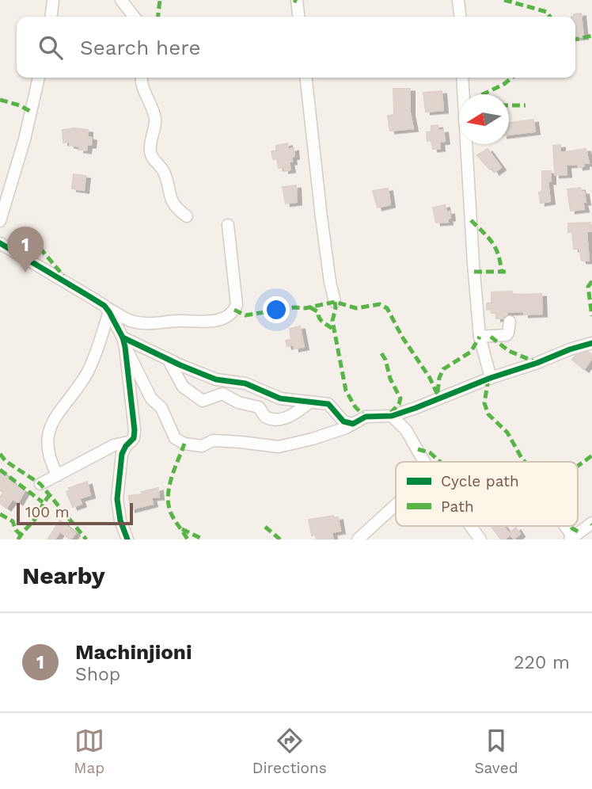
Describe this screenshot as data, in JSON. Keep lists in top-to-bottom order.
{
  "legend": ["Cycle path", "Path"],
  "scale_bar": "100 m",
  "north": "left",
  "page": {
    "search": "Search here",
    "pins": "1",
    "scale": "100 m",
    "heading": "Nearby",
    "list": [
      {
        "mark": "1",
        "name": "Machinjioni",
        "note": "Shop",
        "value": "220 m"
      }
    ],
    "nav": ["Map", "Directions", "Saved"]
  }
}
